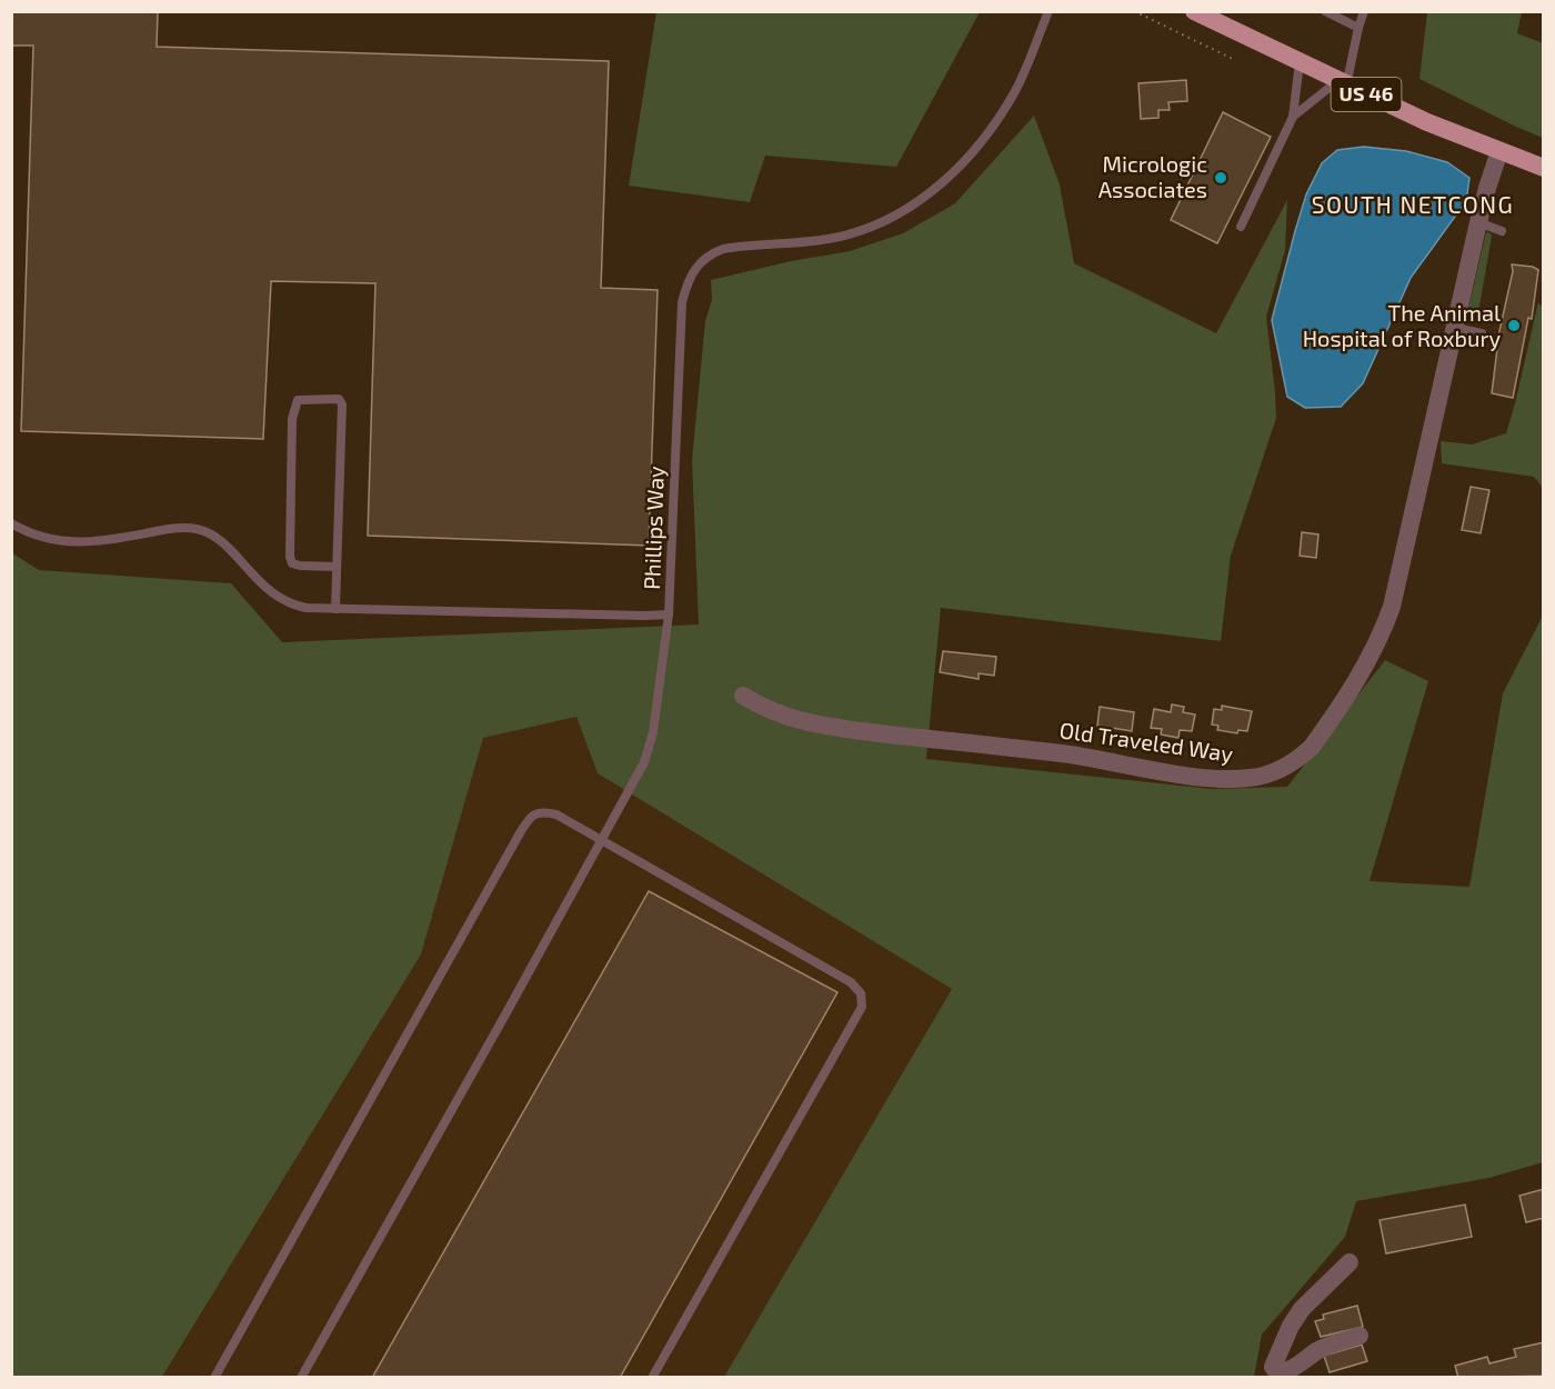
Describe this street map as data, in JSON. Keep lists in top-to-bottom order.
{
  "streets": {
    "main road": ["US 46"],
    "street": ["Old Traveled Way"],
    "lane": ["Phillips Way"]
  },
  "crossings": [
    ["US 46", "Old Traveled Way"]
  ],
  "districts": ["SOUTH NETCONG"],
  "places": ["Micrologic Associates", "The Animal Hospital of Roxbury"]
}
